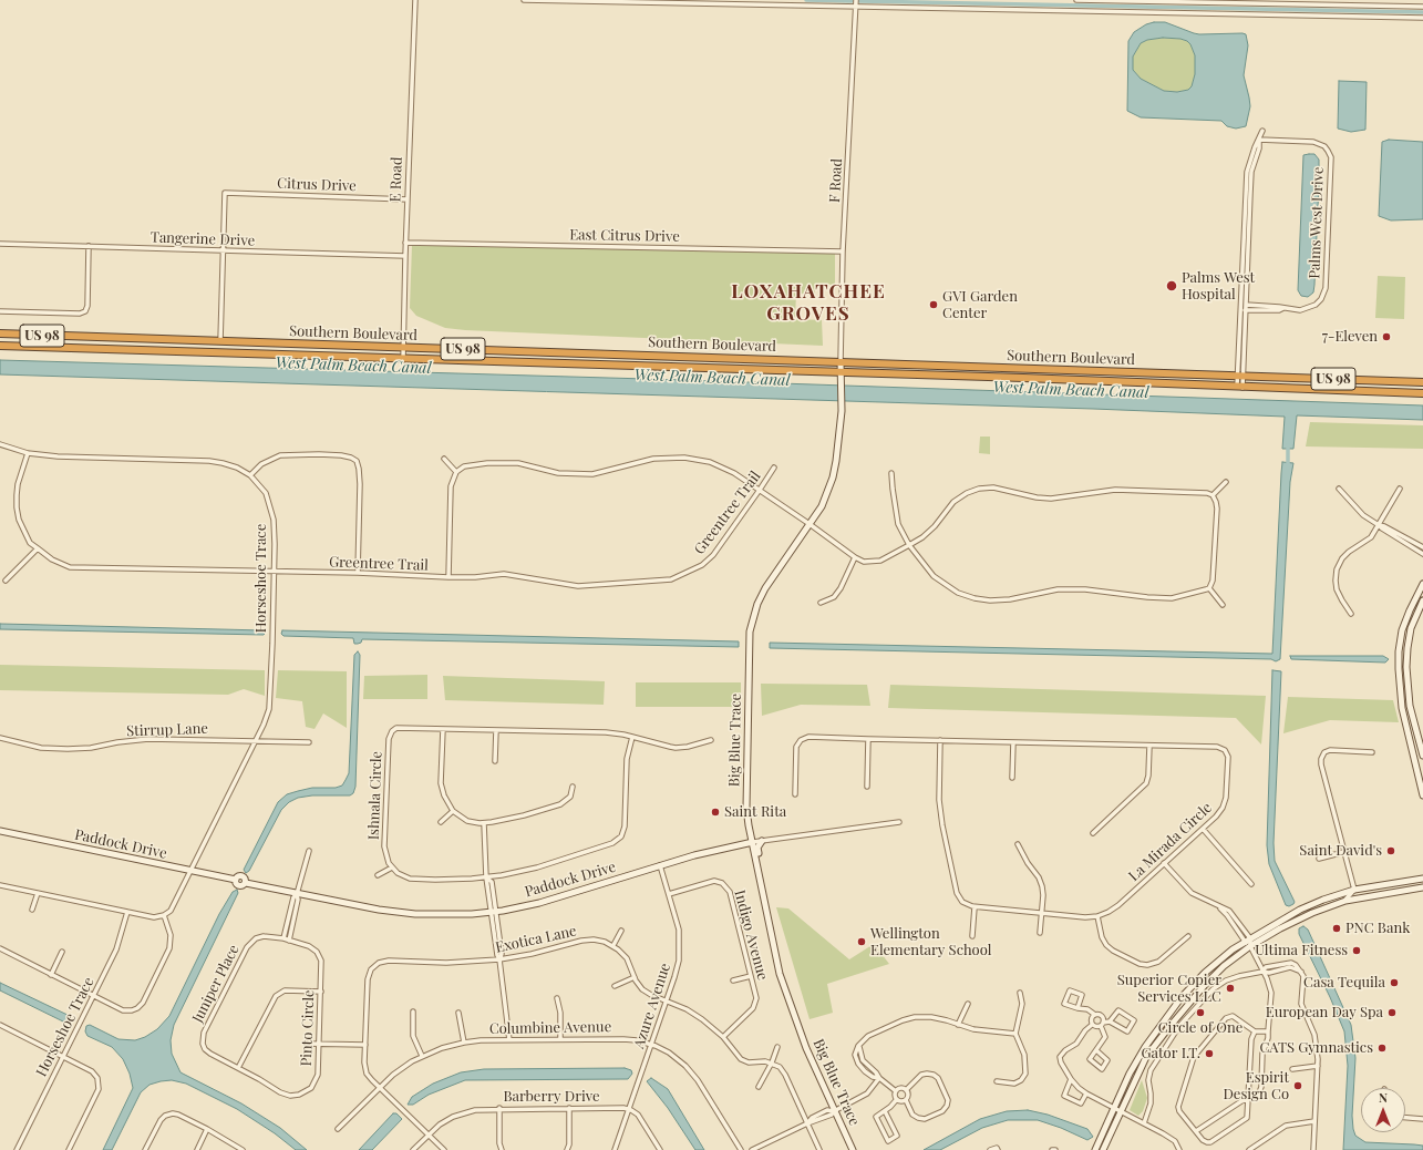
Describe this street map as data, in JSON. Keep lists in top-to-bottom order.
{
  "streets": {
    "highway": ["Southern Boulevard", "US 98"],
    "street": [
      "E Road",
      "F Road",
      "Citrus Drive",
      "Palms West Drive",
      "East Citrus Drive",
      "Tangerine Drive",
      "Greentree Trail",
      "Horseshoe Trace",
      "Stirrup Lane",
      "Big Blue Trace",
      "Ishnala Circle",
      "La Mirada Circle",
      "Paddock Drive",
      "Indigo Avenue",
      "Exotica Lane",
      "Juniper Place",
      "Azure Avenue",
      "Pinto Circle",
      "Columbine Avenue",
      "Barberry Drive"
    ]
  },
  "crossings": [
    ["E Road", "Citrus Drive"],
    ["E Road", "East Citrus Drive"],
    ["E Road", "Tangerine Drive"],
    ["E Road", "Southern Boulevard"],
    ["F Road", "East Citrus Drive"],
    ["F Road", "Southern Boulevard"],
    ["F Road", "Big Blue Trace"],
    ["Citrus Drive", "Tangerine Drive"],
    ["Southern Boulevard", "Big Blue Trace"],
    ["Greentree Trail", "Horseshoe Trace"],
    ["Horseshoe Trace", "Stirrup Lane"],
    ["Horseshoe Trace", "Paddock Drive"],
    ["Big Blue Trace", "Paddock Drive"],
    ["Paddock Drive", "Azure Avenue"],
    ["Indigo Avenue", "Azure Avenue"],
    ["Exotica Lane", "Columbine Avenue"],
    ["Exotica Lane", "Barberry Drive"],
    ["Juniper Place", "Pinto Circle"],
    ["Azure Avenue", "Columbine Avenue"],
    ["Azure Avenue", "Barberry Drive"]
  ],
  "districts": ["LOXAHATCHEE GROVES"],
  "water": ["West Palm Beach Canal"],
  "places": [
    "Palms West Hospital",
    "GVI Garden Center",
    "7-Eleven",
    "Saint Rita",
    "Saint David's",
    "PNC Bank",
    "Wellington Elementary School",
    "Ultima Fitness",
    "Casa Tequila",
    "Superior Copier Services LLC",
    "Circle of One",
    "European Day Spa",
    "CATS Gymnastics",
    "Gator I.T.",
    "Espirit Design Co"
  ],
  "north": "top"
}
